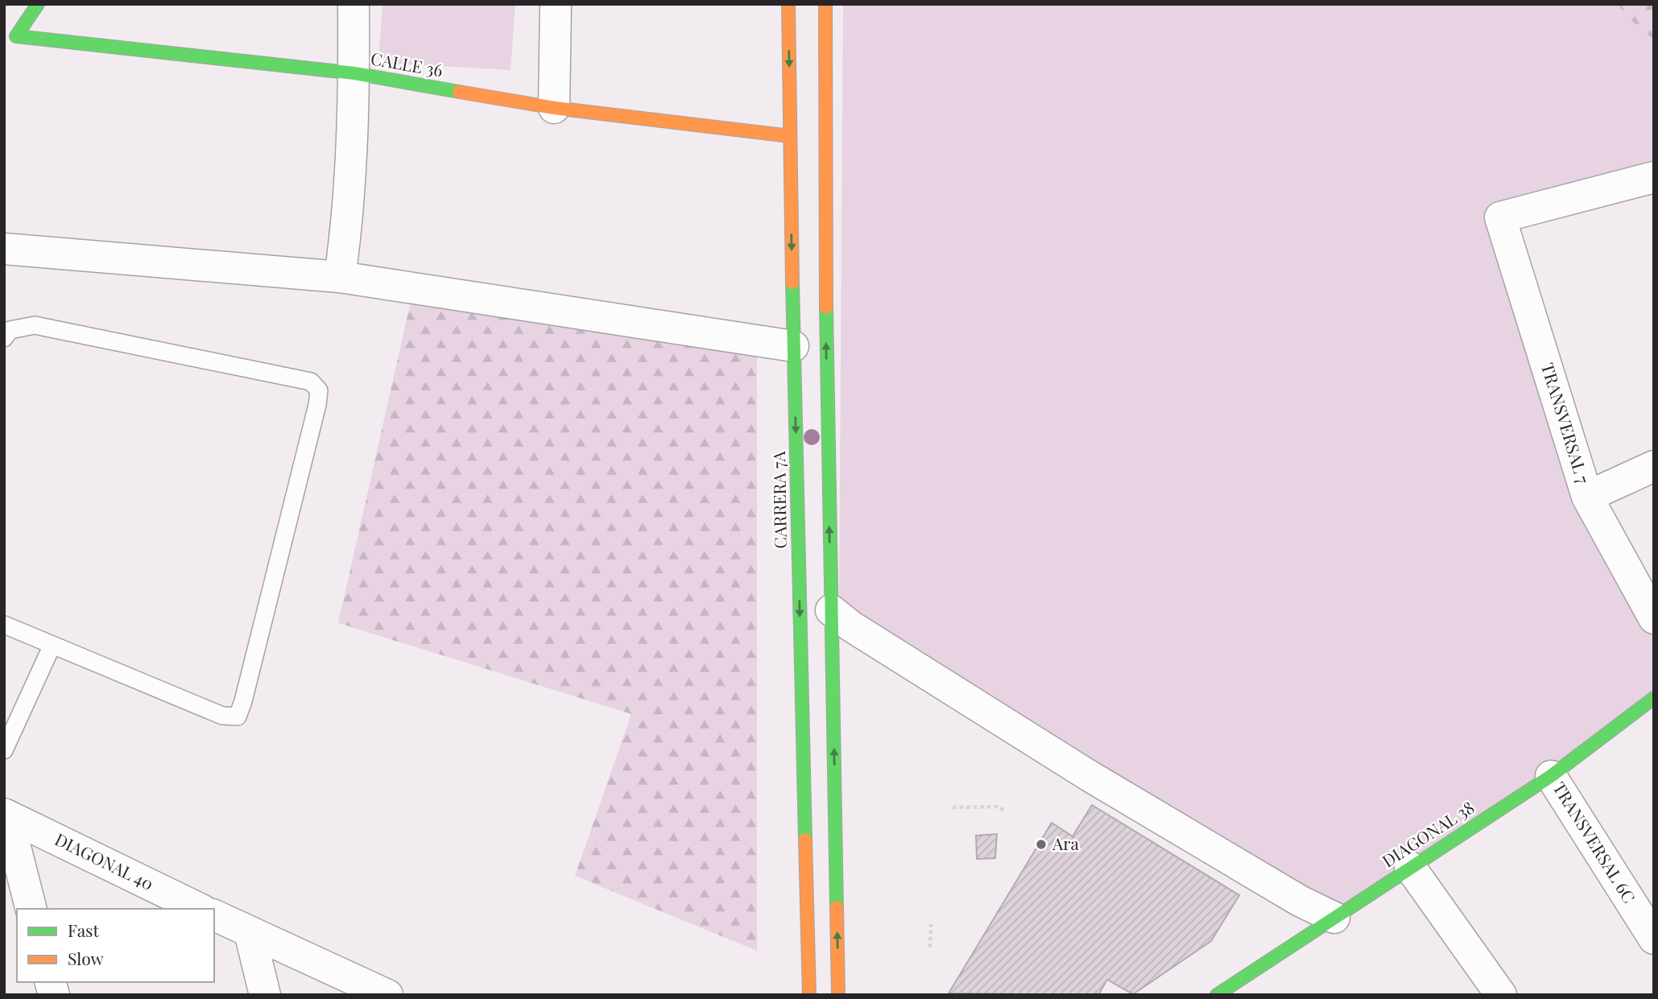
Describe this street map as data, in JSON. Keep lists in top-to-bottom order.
{
  "streets": {
    "main road": ["CALLE 36", "CARRERA 7A", "DIAGONAL 38"],
    "street": ["TRANSVERSAL 7", "TRANSVERSAL 6C", "DIAGONAL 40"]
  },
  "crossings": [
    ["CALLE 36", "CARRERA 7A"],
    ["DIAGONAL 38", "TRANSVERSAL 6C"]
  ],
  "places": ["Ara"],
  "legend": ["Fast", "Slow"]
}
